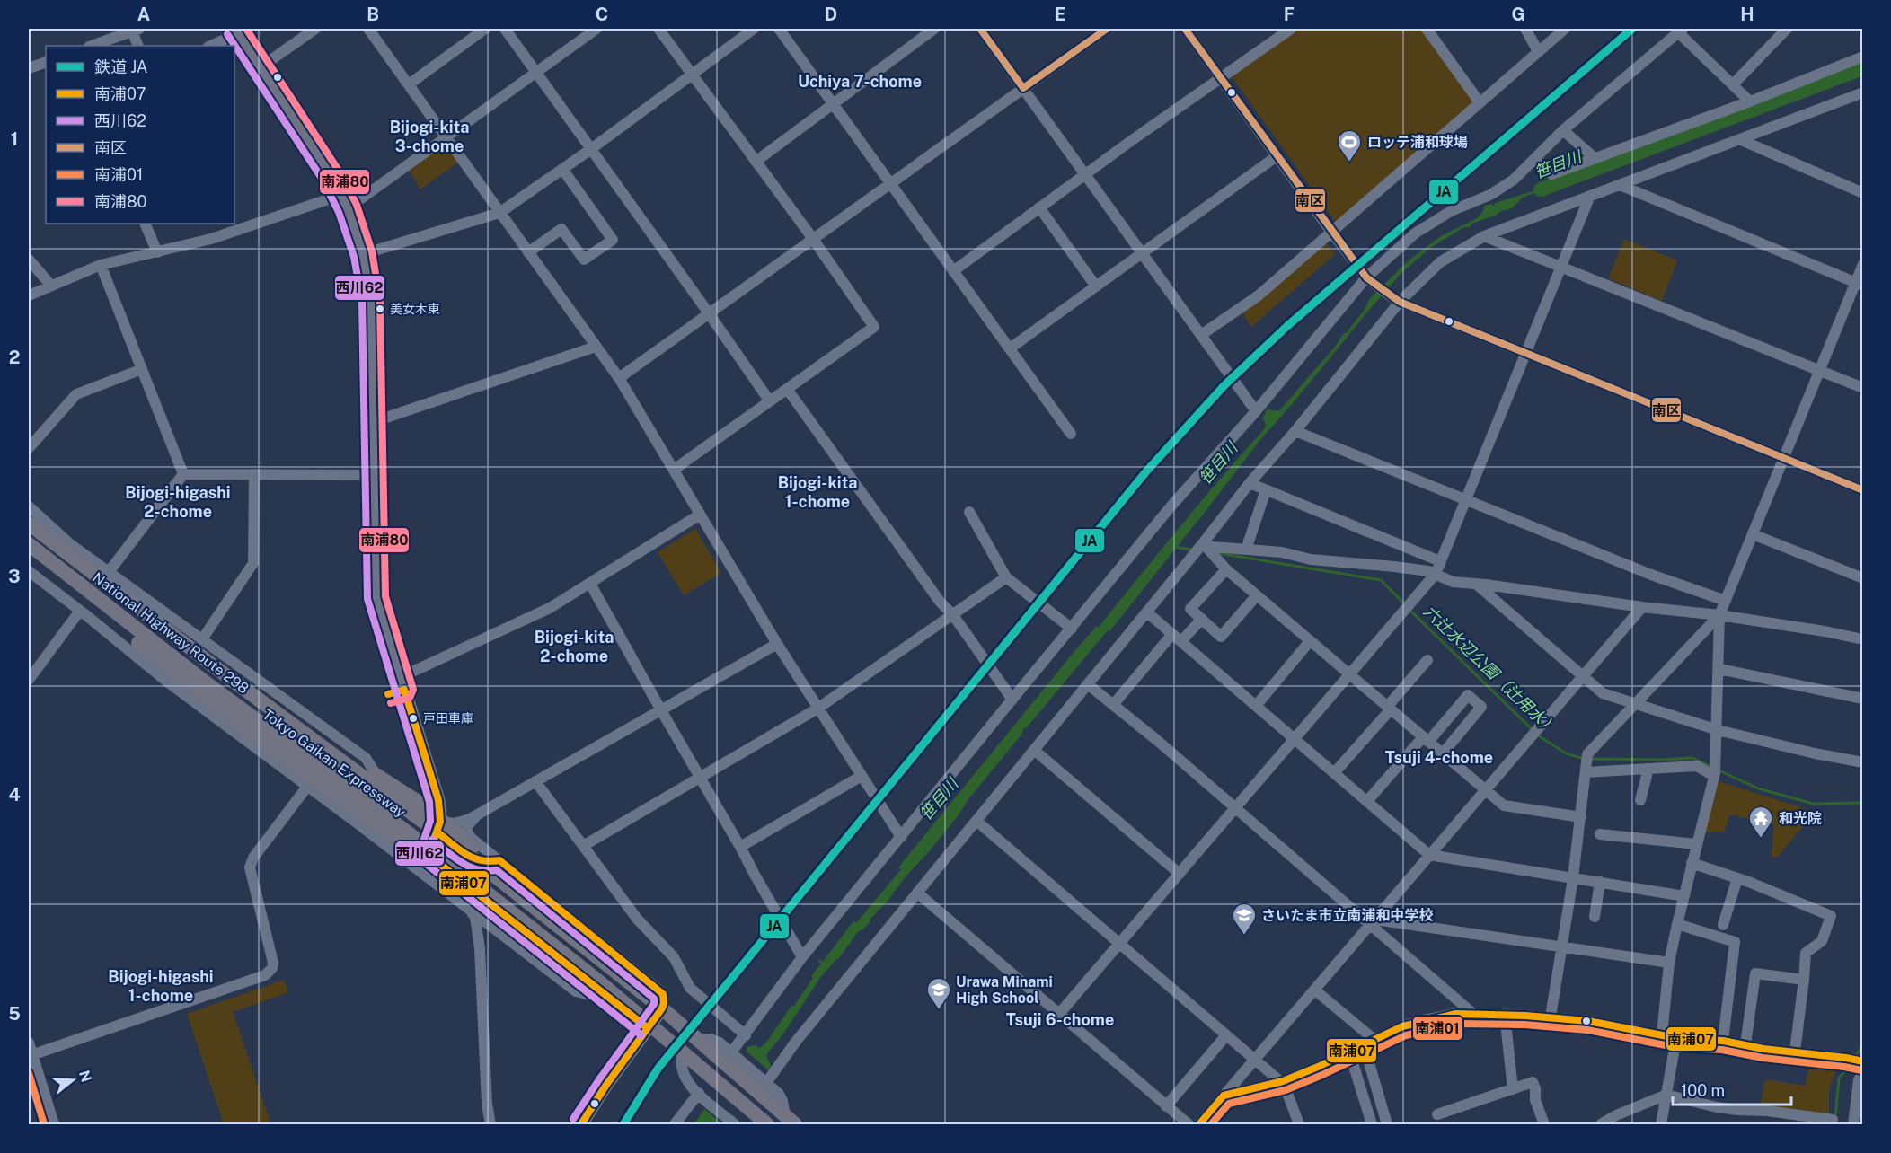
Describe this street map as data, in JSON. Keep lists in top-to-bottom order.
{
  "streets": {
    "highway": ["National Highway Route 298", "Tokyo Gaikan Expressway"]
  },
  "crossings": [
    ["National Highway Route 298", "Tokyo Gaikan Expressway"]
  ],
  "districts": [
    "Uchiya 7-chome",
    "Bijogi-kita 3-chome",
    "Bijogi-kita 1-chome",
    "Bijogi-higashi 2-chome",
    "Bijogi-kita 2-chome",
    "Tsuji 4-chome",
    "Bijogi-higashi 1-chome",
    "Tsuji 6-chome"
  ],
  "water": ["笹目川", "六辻水辺公園（辻用水）"],
  "places": {
    "sports": ["ロッテ浦和球場"],
    "other": ["美女木東", "戸田車庫"],
    "temple": ["和光院"],
    "school or university": ["さいたま市立南浦和中学校", "Urawa Minami High School"]
  },
  "lines": [
    "rail line JA",
    "transit line 南区",
    "transit line 南浦80",
    "transit line 西川62",
    "transit line 南浦07",
    "transit line 南浦01"
  ],
  "legend": [
    "鉄道 JA",
    "南浦07",
    "西川62",
    "南区",
    "南浦01",
    "南浦80"
  ],
  "scale_bar": "100 m",
  "north": "right",
  "grid": {
    "columns": [
      "A",
      "B",
      "C",
      "D",
      "E",
      "F",
      "G",
      "H"
    ],
    "rows": [
      "1",
      "2",
      "3",
      "4",
      "5"
    ]
  }
}
